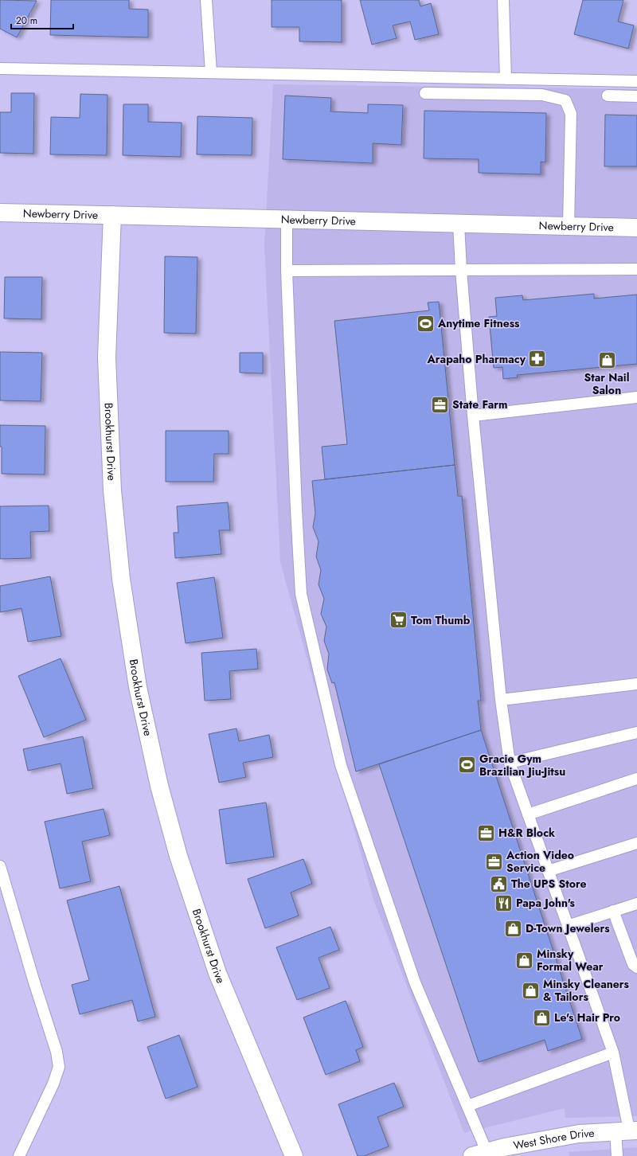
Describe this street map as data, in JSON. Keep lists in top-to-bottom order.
{
  "streets": {
    "street": ["Newberry Drive", "Brookhurst Drive", "West Shore Drive"]
  },
  "crossings": [
    ["Newberry Drive", "Brookhurst Drive"]
  ],
  "places": {
    "sports": ["Anytime Fitness", "Gracie Gym Brazilian Jiu-Jitsu"],
    "pharmacy": ["Arapaho Pharmacy"],
    "shop": [
      "Star Nail Salon",
      "D-Town Jewelers",
      "Minsky Formal Wear",
      "Minsky Cleaners & Tailors",
      "Le's Hair Pro"
    ],
    "office": ["State Farm", "H&R Block", "Action Video Service"],
    "supermarket": ["Tom Thumb"],
    "public building": ["The UPS Store"],
    "restaurant": ["Papa John's"]
  },
  "scale_bar": "20 m"
}
